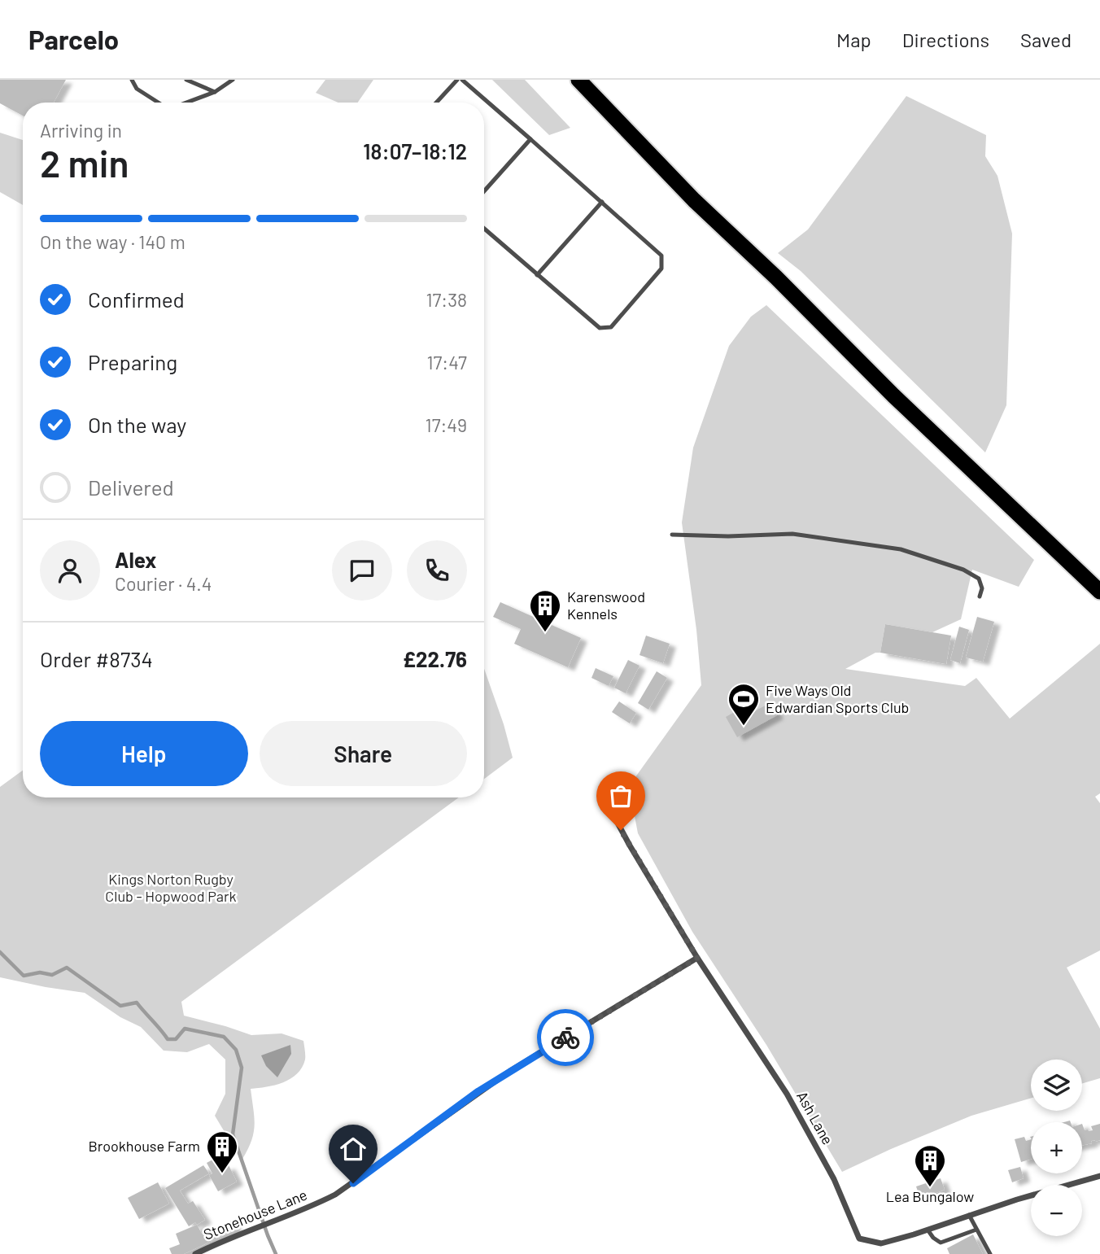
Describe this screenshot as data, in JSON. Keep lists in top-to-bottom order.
{
  "streets": {
    "street": ["Ash Lane", "Stonehouse Lane"]
  },
  "crossings": [
    ["Ash Lane", "Stonehouse Lane"]
  ],
  "parks": ["Kings Norton Rugby Club - Hopwood Park"],
  "places": {
    "building": ["Karenswood Kennels", "Brookhouse Farm", "Lea Bungalow"],
    "sports": ["Five Ways Old Edwardian Sports Club"]
  },
  "page": {
    "header": "Parcelo",
    "nav": ["Map", "Directions", "Saved"],
    "heading": ["2 min", "Arriving in", "18:07–18:12"],
    "panel": [
      "Alex",
      "Courier · 4.4",
      "Order #8734",
      "£22.76"
    ],
    "bar": "On the way · 140 m",
    "list": [
      ["Confirmed", "17:38"],
      ["Preparing", "17:47"],
      ["On the way", "17:49"],
      "Delivered"
    ],
    "buttons": ["Help", "Share"],
    "map_buttons": ["+", "−"]
  }
}
